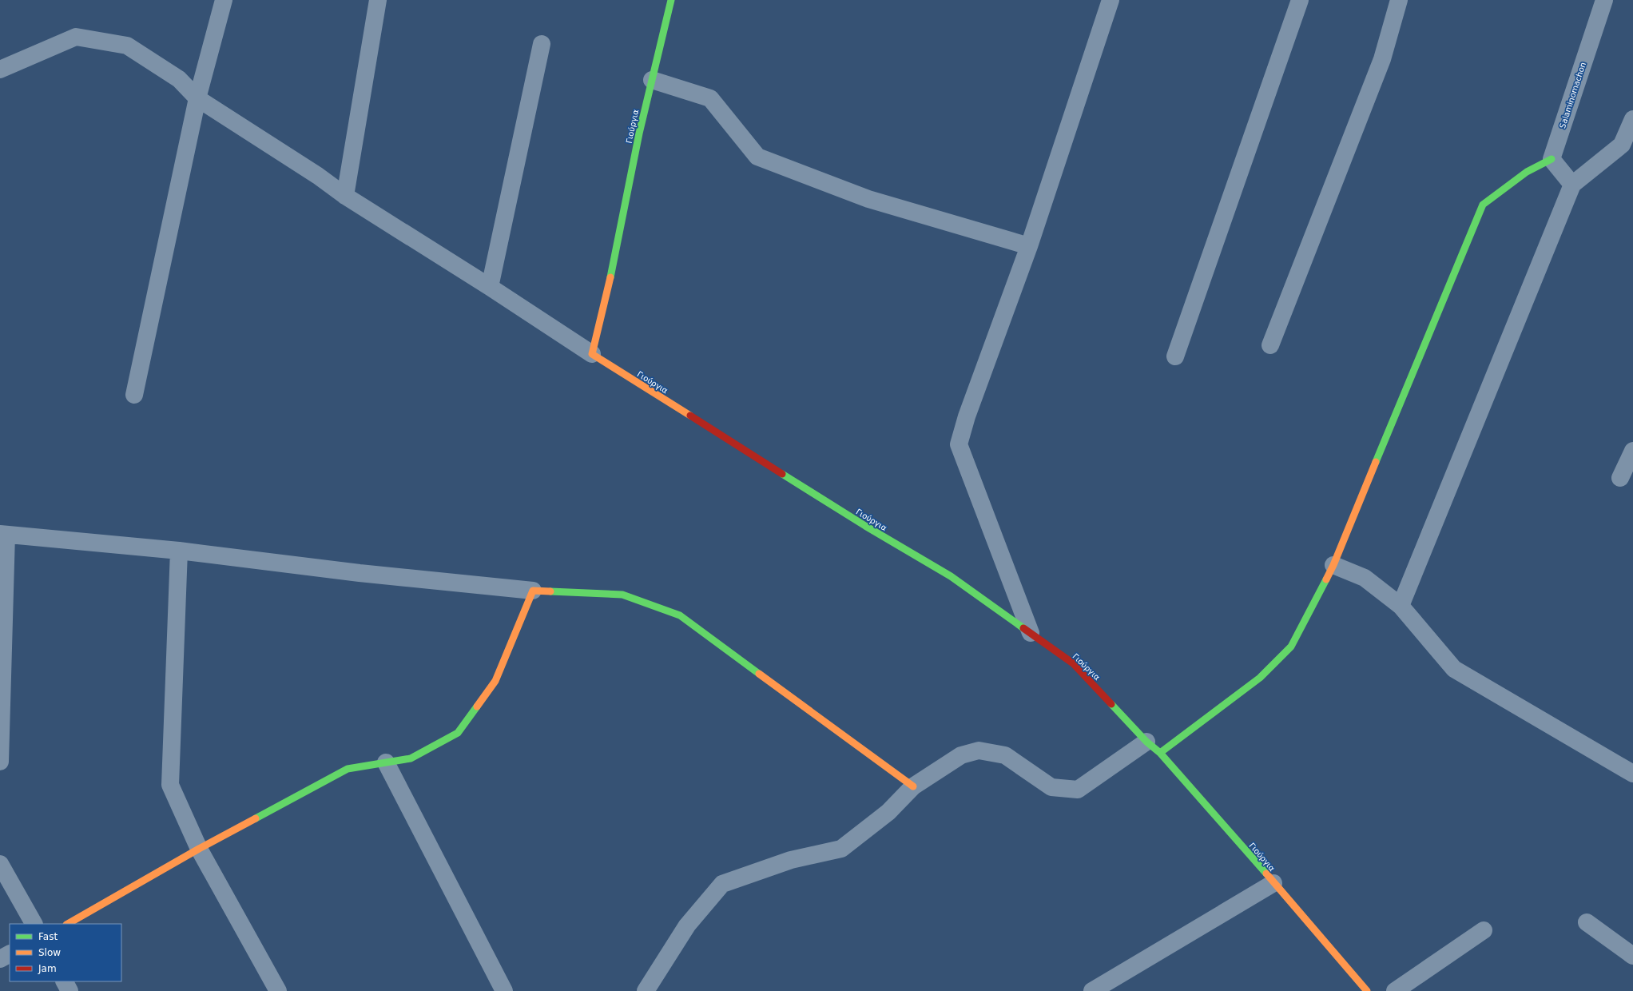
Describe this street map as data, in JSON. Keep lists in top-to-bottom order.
{
  "streets": {
    "street": ["Salaminomachon", "Γιούργια"]
  },
  "legend": ["Fast", "Slow", "Jam"]
}
